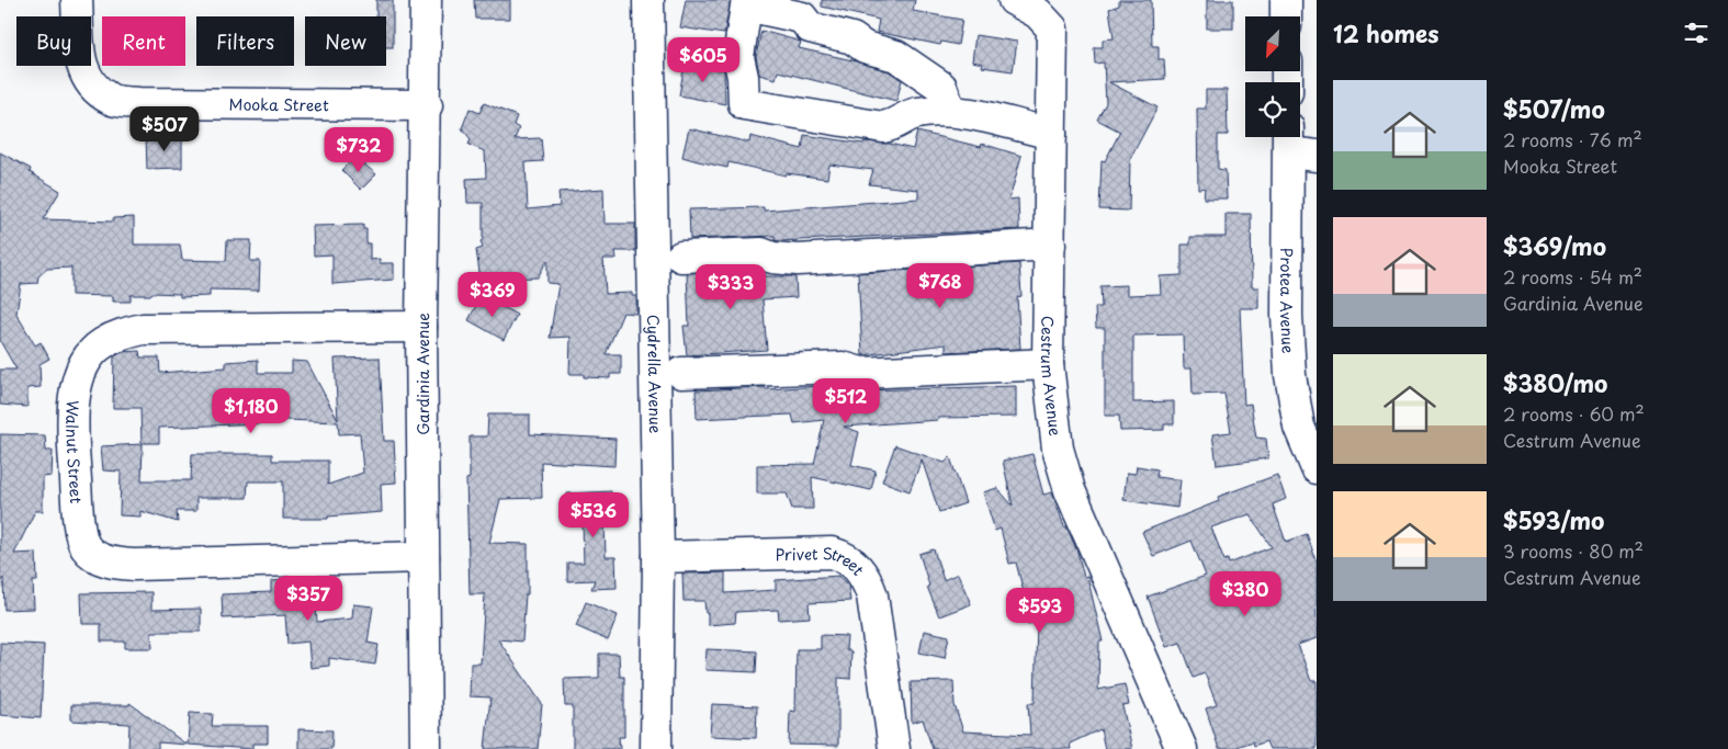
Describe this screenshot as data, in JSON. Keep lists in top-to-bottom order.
{
  "streets": {
    "street": [
      "Mooka Street",
      "Protea Avenue",
      "Gardinia Avenue",
      "Cydrella Avenue",
      "Cestrum Avenue",
      "Walnut Street",
      "Privet Street"
    ]
  },
  "crossings": [
    ["Mooka Street", "Gardinia Avenue"],
    ["Gardinia Avenue", "Walnut Street"],
    ["Cydrella Avenue", "Privet Street"]
  ],
  "north": "bottom left",
  "page": {
    "heading": "12 homes",
    "chip": [
      "Buy",
      "Rent",
      "Filters",
      "New"
    ],
    "price": [
      "$605",
      "$507",
      "$732",
      "$768",
      "$333",
      "$369",
      "$512",
      "$1,180",
      "$536",
      "$380",
      "$357",
      "$593"
    ],
    "list": [
      {
        "name": "$507/mo",
        "note": "2 rooms · 76 m² · Mooka Street"
      },
      {
        "name": "$369/mo",
        "note": "2 rooms · 54 m² · Gardinia Avenue"
      },
      {
        "name": "$380/mo",
        "note": "2 rooms · 60 m² · Cestrum Avenue"
      },
      {
        "name": "$593/mo",
        "note": "3 rooms · 80 m² · Cestrum Avenue"
      }
    ]
  }
}
